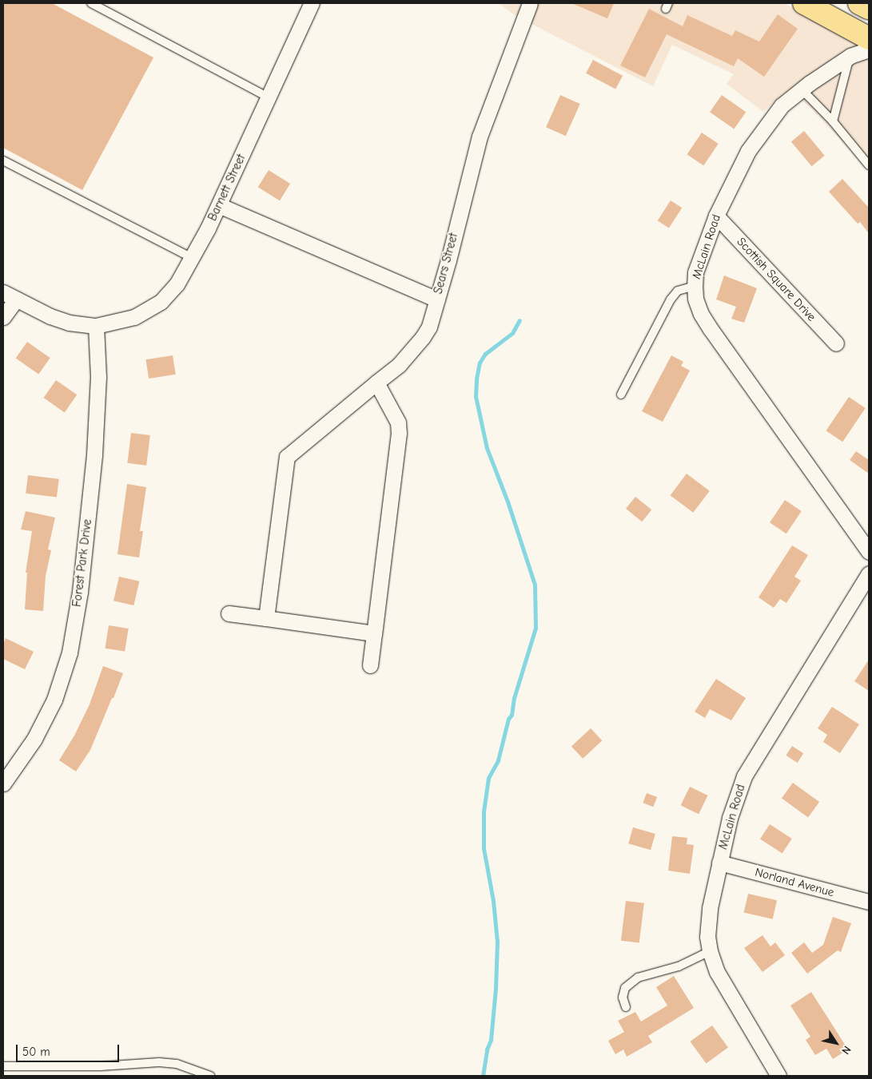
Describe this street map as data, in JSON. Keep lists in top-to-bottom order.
{
  "streets": {
    "street": [
      "Barnett Street",
      "McLain Road",
      "Sears Street",
      "Scottish Square Drive",
      "Forest Park Drive",
      "Norland Avenue"
    ]
  },
  "crossings": [
    ["Barnett Street", "Sears Street"],
    ["Barnett Street", "Forest Park Drive"],
    ["McLain Road", "Scottish Square Drive"],
    ["McLain Road", "Norland Avenue"]
  ],
  "scale_bar": "50 m",
  "north": "bottom right"
}
